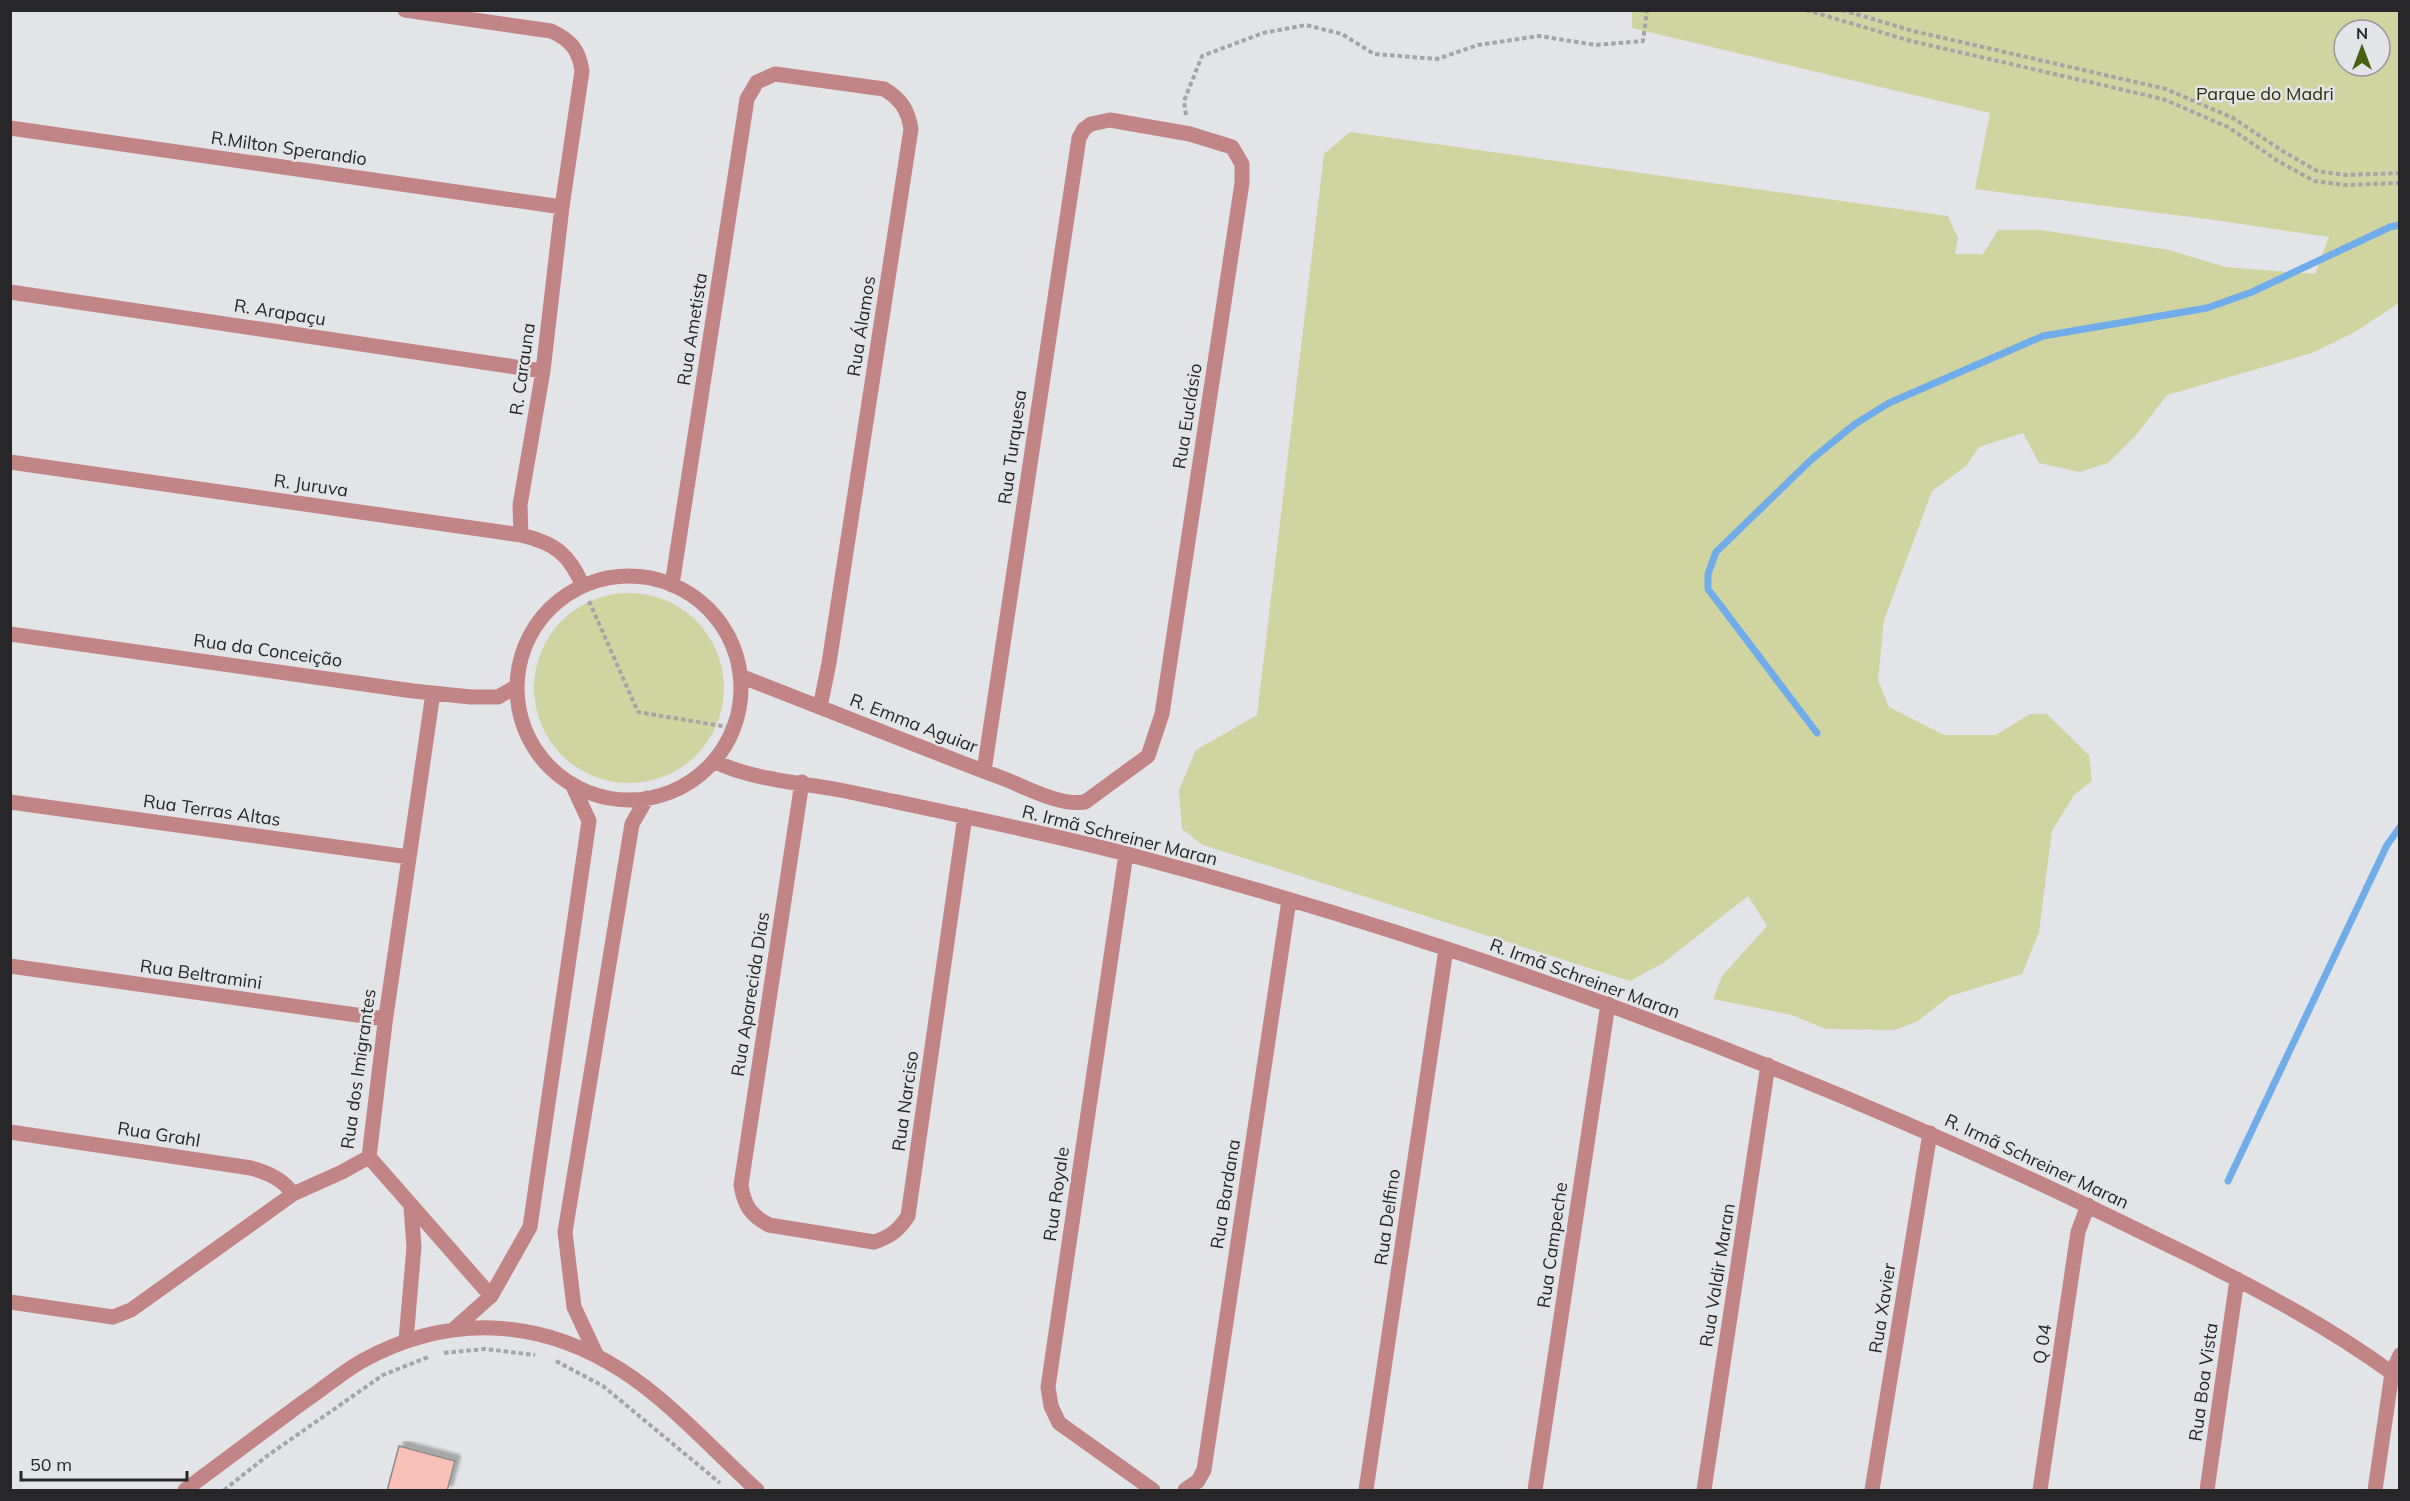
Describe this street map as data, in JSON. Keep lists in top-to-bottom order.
{
  "streets": {
    "street": [
      "R.Milton Sperandio",
      "R. Arapaçu",
      "Rua Álamos",
      "Rua Ametista",
      "R. Carauna",
      "Rua Euclásio",
      "Rua Turquesa",
      "R. Juruva",
      "Rua da Conceição",
      "R. Emma Aguiar",
      "Rua Terras Altas",
      "R. Irmã Schreiner Maran",
      "Rua Beltramini",
      "Rua Aparecida Dias",
      "Rua dos Imigrantes",
      "Rua Narciso",
      "Rua Grahl",
      "Rua Royale",
      "Rua Bardana",
      "Rua Delfino",
      "Rua Campeche",
      "Rua Valdir Maran",
      "Rua Xavier",
      "Q 04",
      "Rua Boa Vista"
    ]
  },
  "crossings": [
    ["R.Milton Sperandio", "R. Carauna"],
    ["R. Arapaçu", "R. Carauna"],
    ["Rua Álamos", "Rua Ametista"],
    ["Rua Álamos", "R. Emma Aguiar"],
    ["R. Carauna", "R. Juruva"],
    ["Rua Euclásio", "Rua Turquesa"],
    ["Rua Euclásio", "R. Emma Aguiar"],
    ["Rua Turquesa", "R. Emma Aguiar"],
    ["Rua da Conceição", "Rua dos Imigrantes"],
    ["Rua Terras Altas", "Rua dos Imigrantes"],
    ["R. Irmã Schreiner Maran", "Rua Aparecida Dias"],
    ["R. Irmã Schreiner Maran", "Rua Narciso"],
    ["R. Irmã Schreiner Maran", "Rua Royale"],
    ["R. Irmã Schreiner Maran", "Rua Bardana"],
    ["R. Irmã Schreiner Maran", "Rua Delfino"],
    ["R. Irmã Schreiner Maran", "Rua Campeche"],
    ["R. Irmã Schreiner Maran", "Rua Valdir Maran"],
    ["R. Irmã Schreiner Maran", "Rua Xavier"],
    ["R. Irmã Schreiner Maran", "Q 04"],
    ["R. Irmã Schreiner Maran", "Rua Boa Vista"],
    ["Rua Beltramini", "Rua dos Imigrantes"],
    ["Rua Aparecida Dias", "Rua Narciso"],
    ["Rua dos Imigrantes", "Rua Grahl"]
  ],
  "parks": ["Parque do Madri"],
  "scale_bar": "50 m",
  "north": "top"
}
